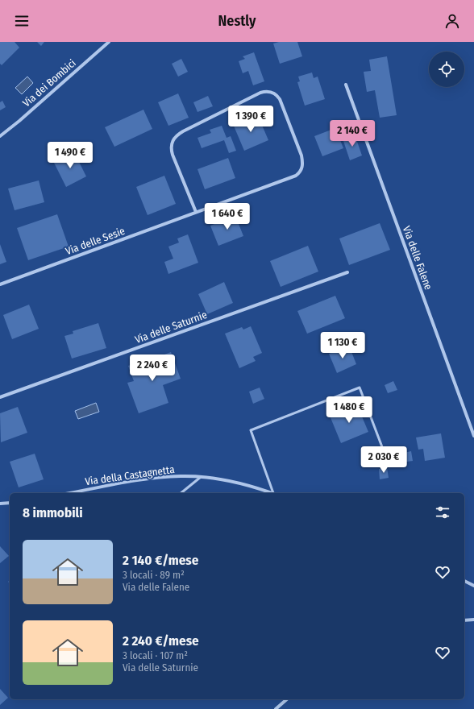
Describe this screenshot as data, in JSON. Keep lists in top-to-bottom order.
{
  "streets": {
    "street": [
      "Via dei Bombici",
      "Via delle Sesie",
      "Via delle Falene",
      "Via delle Saturnie",
      "Via della Castagnetta"
    ]
  },
  "page": {
    "header": "Nestly",
    "price": [
      "1 390 €",
      "2 140 €",
      "1 490 €",
      "1 640 €",
      "1 130 €",
      "2 240 €",
      "1 480 €",
      "2 030 €"
    ],
    "heading": "8 immobili",
    "list": [
      {
        "name": "2 140 €/mese",
        "note": "3 locali · 89 m² · Via delle Falene"
      },
      {
        "name": "2 240 €/mese",
        "note": "3 locali · 107 m² · Via delle Saturnie"
      }
    ]
  }
}
